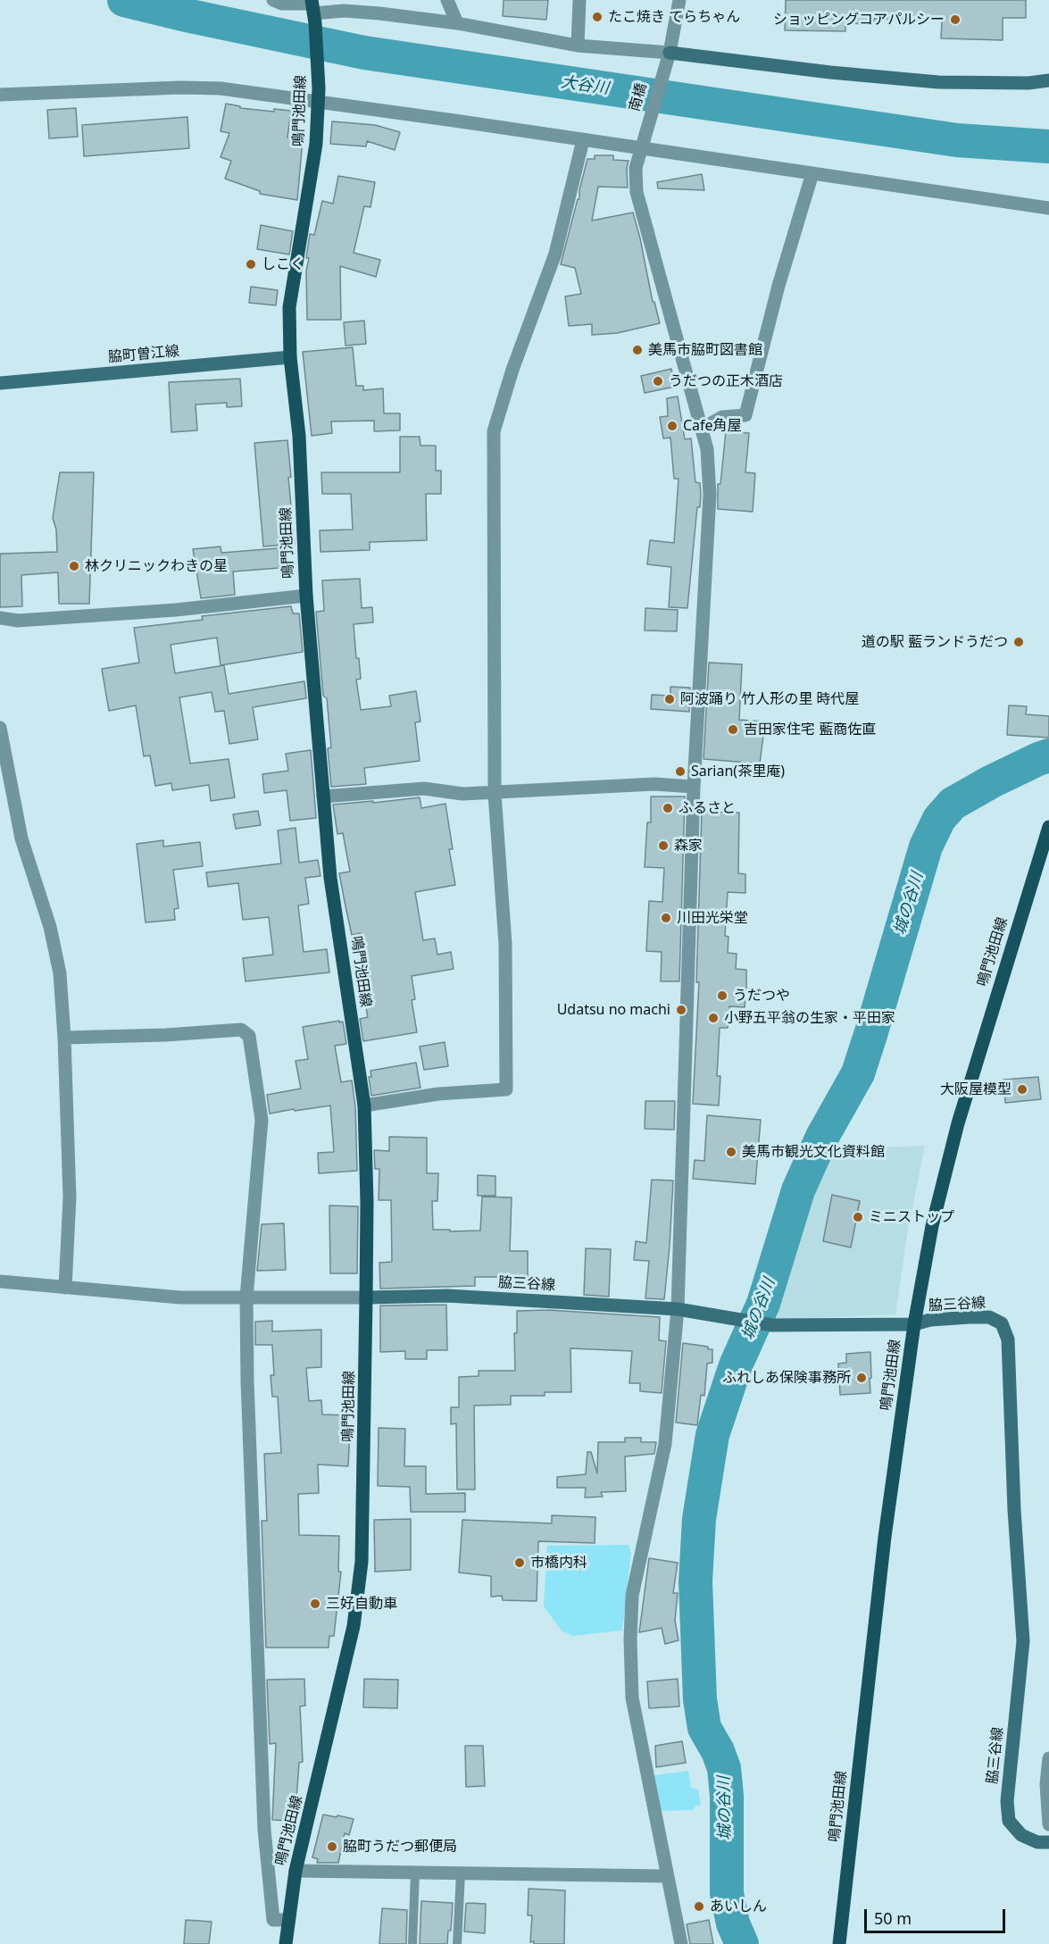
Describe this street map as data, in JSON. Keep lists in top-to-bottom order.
{
  "streets": {
    "main road": ["鳴門池田線", "脇町曽江線", "脇三谷線"],
    "street": ["南橋"]
  },
  "crossings": [
    ["南橋", "脇三谷線"],
    ["鳴門池田線", "脇町曽江線"],
    ["鳴門池田線", "脇三谷線"]
  ],
  "water": ["大谷川", "城の谷川"],
  "places": [
    "たこ焼き てらちゃん",
    "ショッピングコアパルシー",
    "しこく",
    "美馬市脇町図書館",
    "うだつの正木酒店",
    "Cafe角屋",
    "林クリニックわきの星",
    "道の駅 藍ランドうだつ",
    "阿波踊り 竹人形の里 時代屋",
    "吉田家住宅 藍商佐直",
    "Sarian(茶里庵)",
    "ふるさと",
    "森家",
    "川田光栄堂",
    "うだつや",
    "Udatsu no machi",
    "小野五平翁の生家・平田家",
    "大阪屋模型",
    "美馬市観光文化資料館",
    "ミニストップ",
    "ふれしあ保険事務所",
    "市橋内科",
    "三好自動車",
    "脇町うだつ郵便局",
    "あいしん"
  ],
  "scale_bar": "50 m"
}
